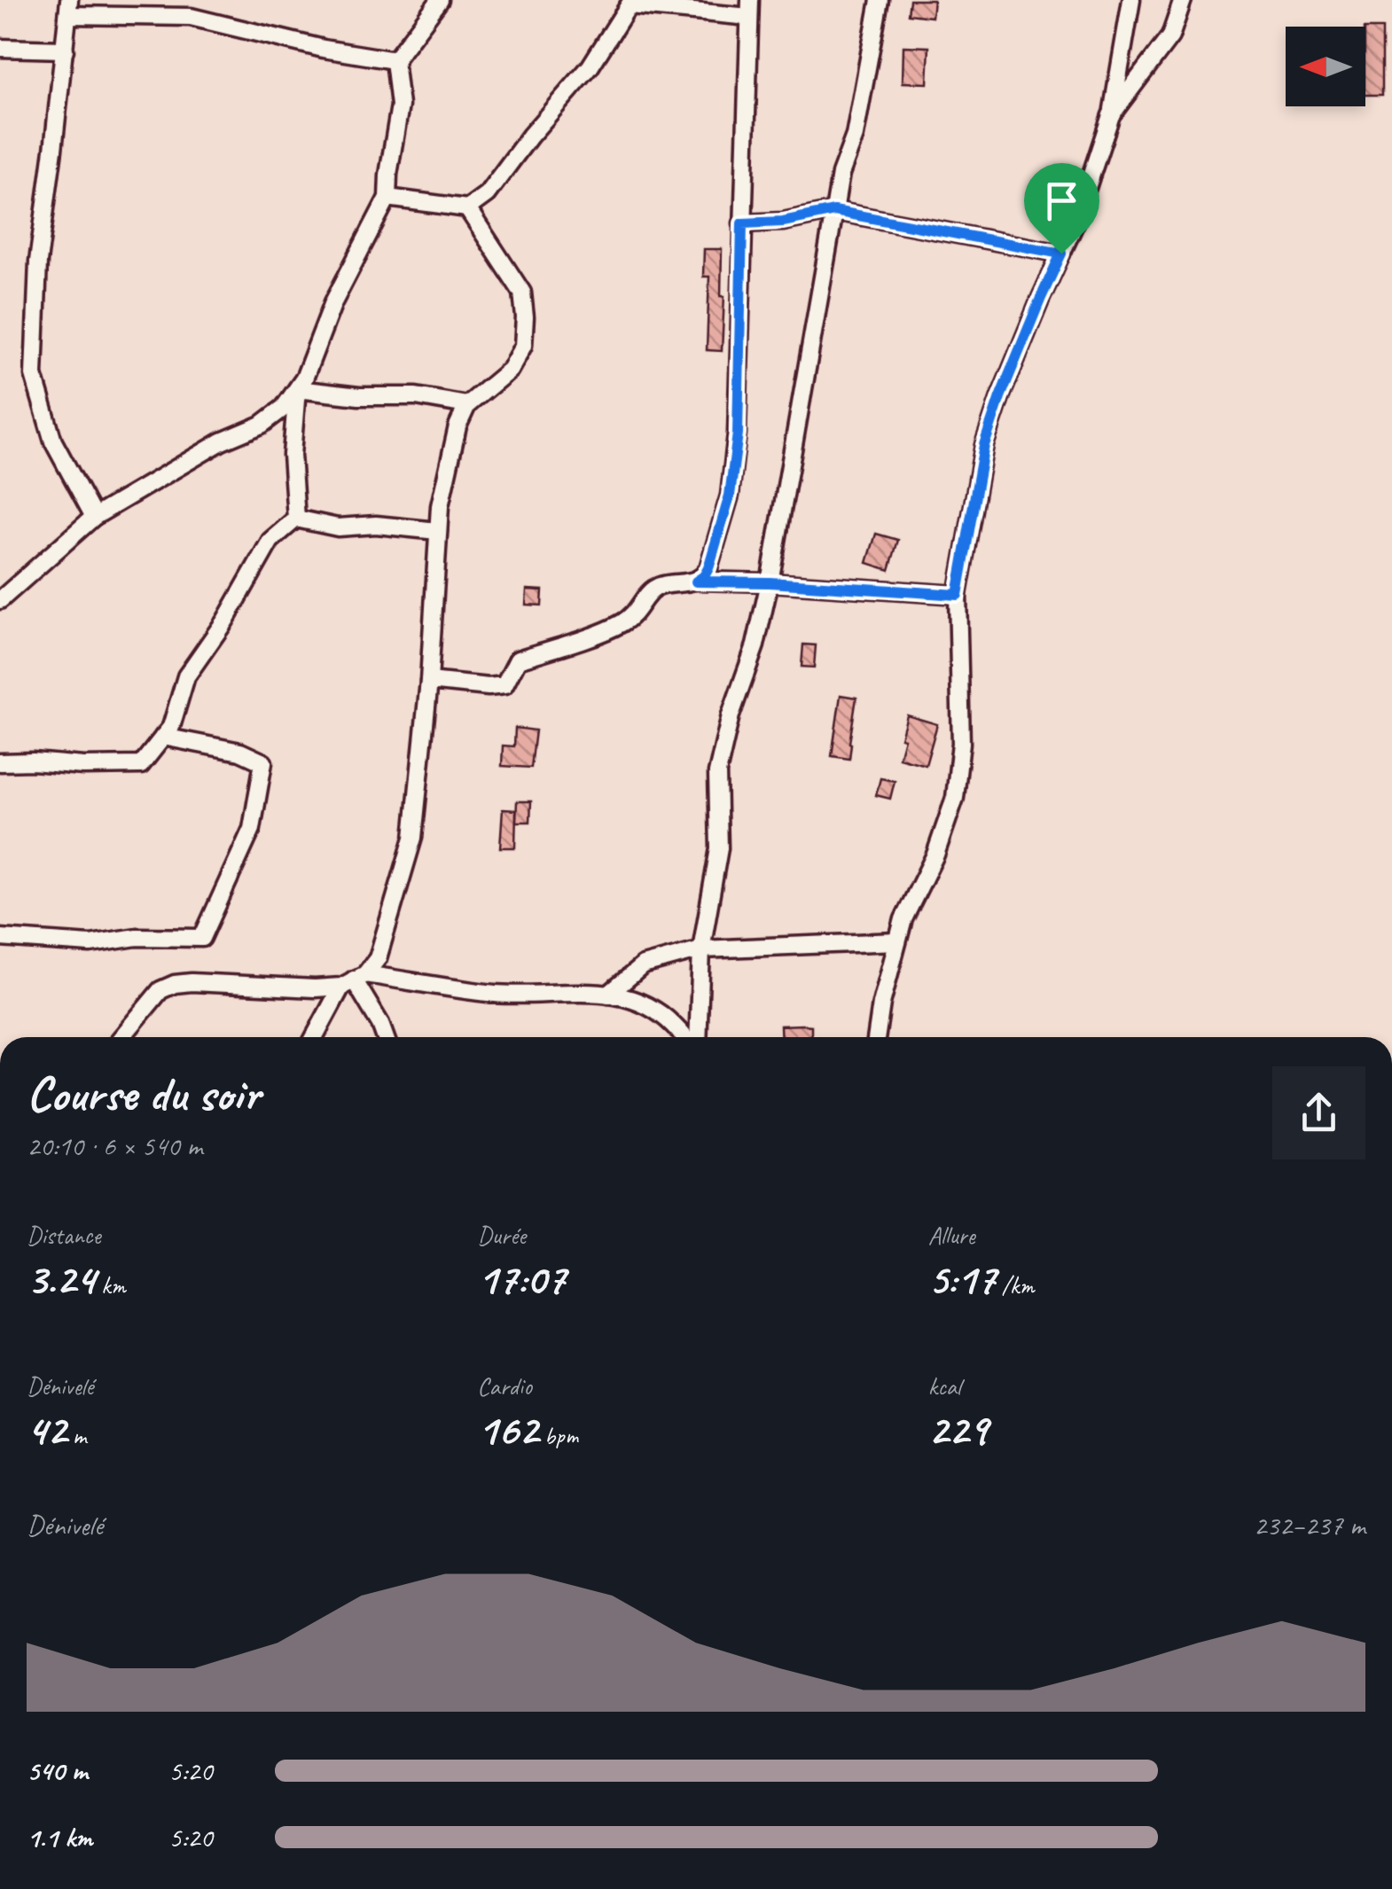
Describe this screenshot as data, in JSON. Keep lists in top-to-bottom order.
{
  "north": "left",
  "page": {
    "heading": ["Course du soir", "20:10 · 6 × 540 m"],
    "stats": [
      ["Distance", "3.24 km"],
      ["Durée", "17:07"],
      ["Allure", "5:17 /km"],
      ["Dénivelé", "42 m"],
      ["Cardio", "162 bpm"],
      ["kcal", "229"]
    ],
    "chart": ["Dénivelé", "232–237 m"],
    "list": [
      {
        "name": "540 m",
        "note": "5:20"
      },
      {
        "name": "1.1 km",
        "note": "5:20"
      }
    ]
  }
}
